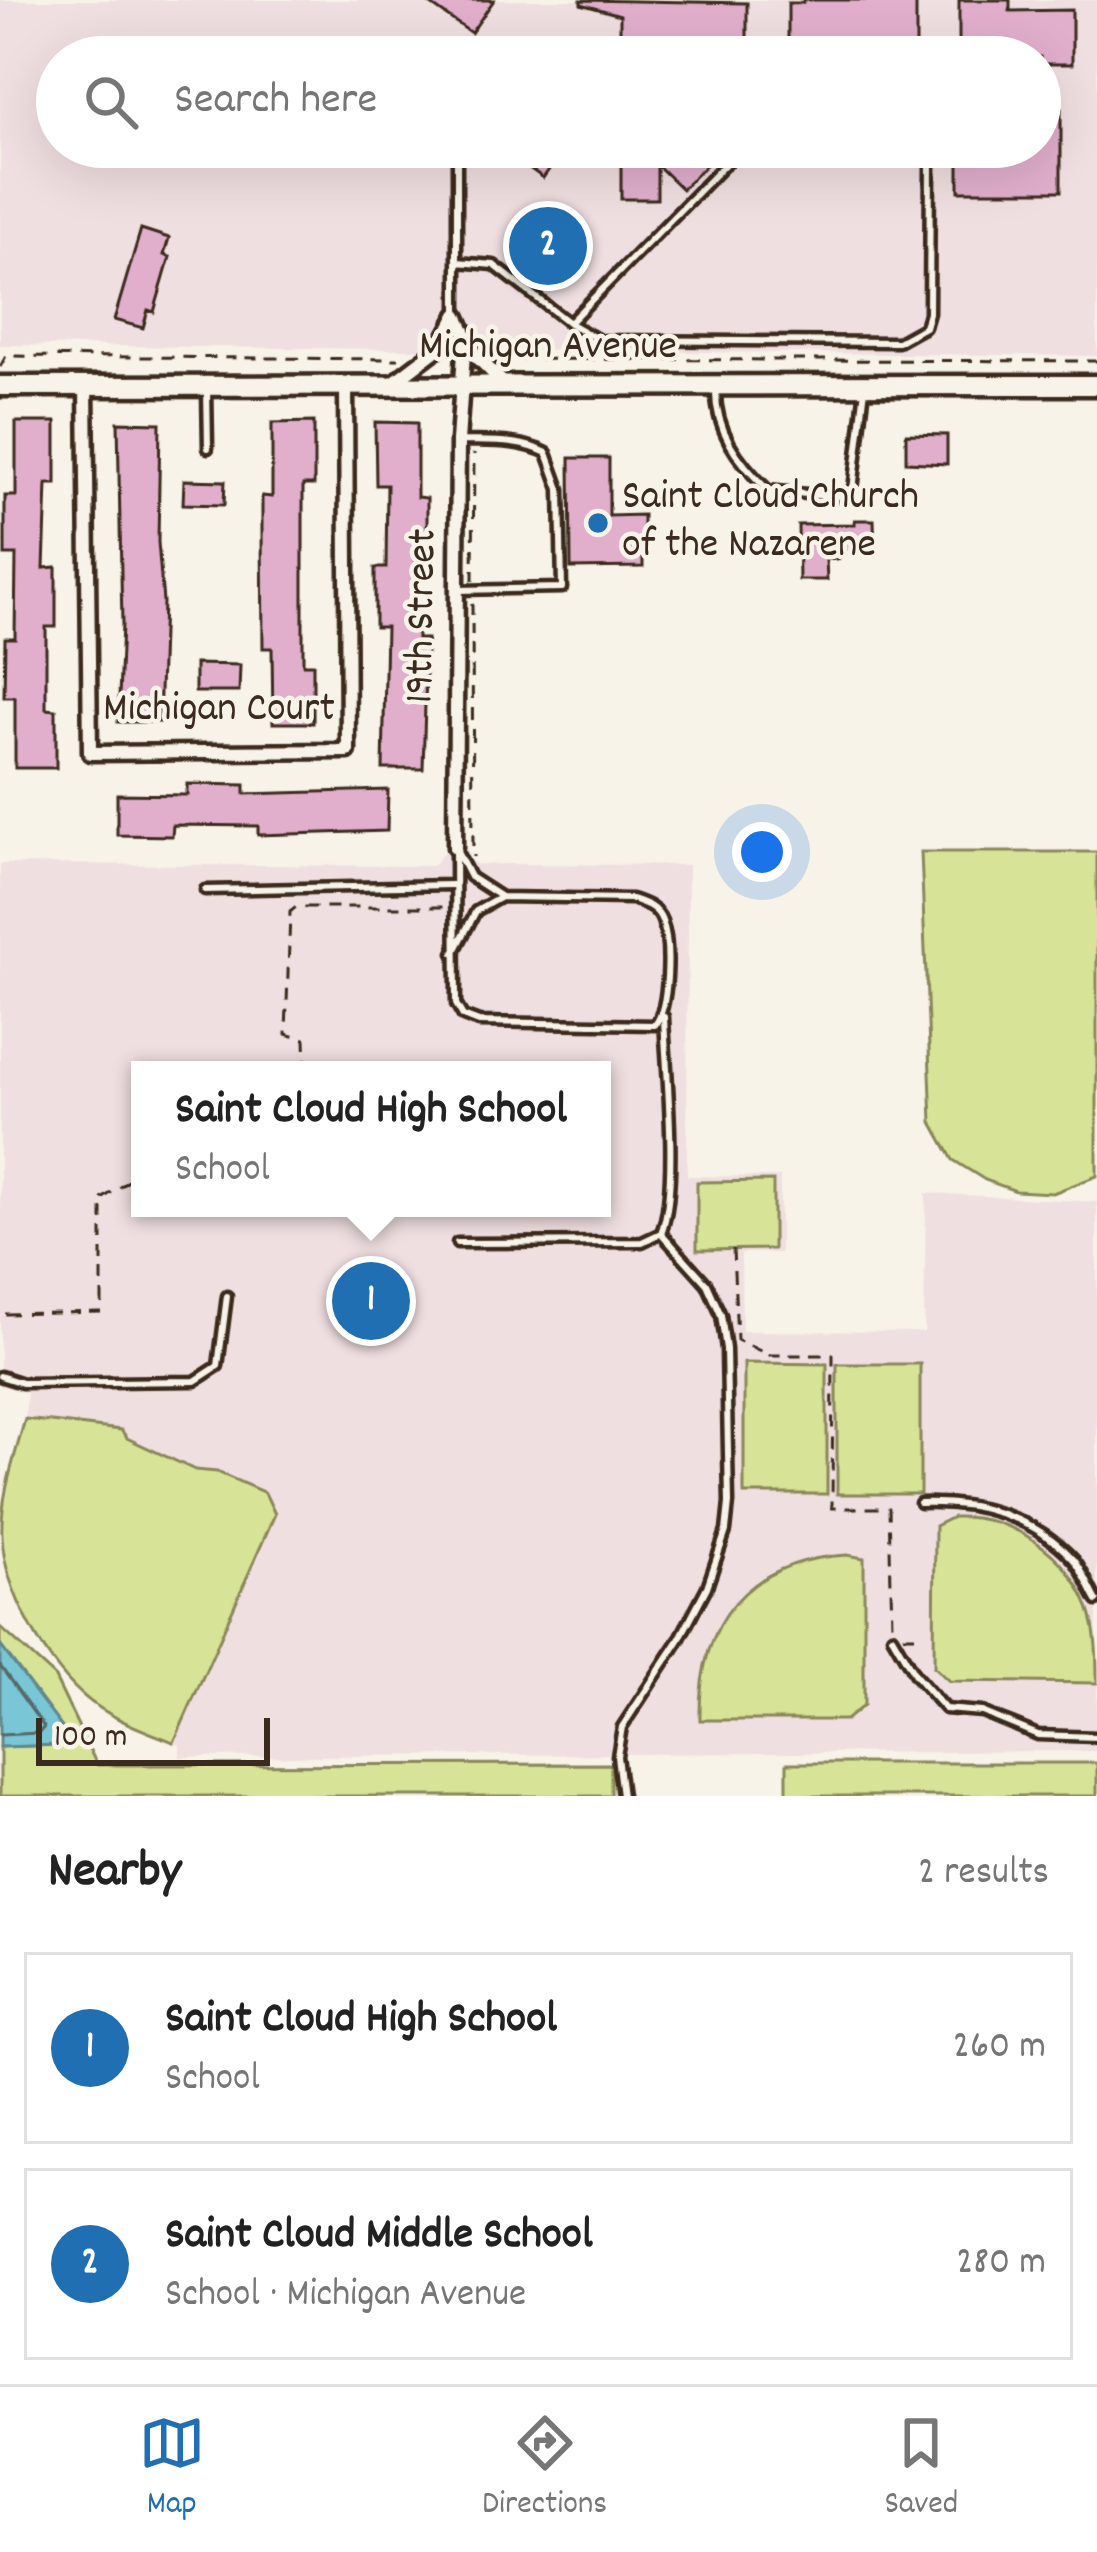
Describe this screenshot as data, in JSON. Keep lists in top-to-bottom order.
{
  "streets": {
    "street": ["Michigan Avenue", "19th Street", "Michigan Court"]
  },
  "crossings": [
    ["Michigan Avenue", "19th Street"],
    ["Michigan Avenue", "Michigan Court"]
  ],
  "places": ["Saint Cloud Church of the Nazarene"],
  "scale_bar": "100 m",
  "page": {
    "search": "Search here",
    "pins": ["2", "1"],
    "popup": ["Saint Cloud High School", "School"],
    "scale": "100 m",
    "heading": ["Nearby", "2 results"],
    "list": [
      {
        "mark": "1",
        "name": "Saint Cloud High School",
        "note": "School",
        "value": "260 m"
      },
      {
        "mark": "2",
        "name": "Saint Cloud Middle School",
        "note": "School · Michigan Avenue",
        "value": "280 m"
      }
    ],
    "nav": ["Map", "Directions", "Saved"]
  }
}
